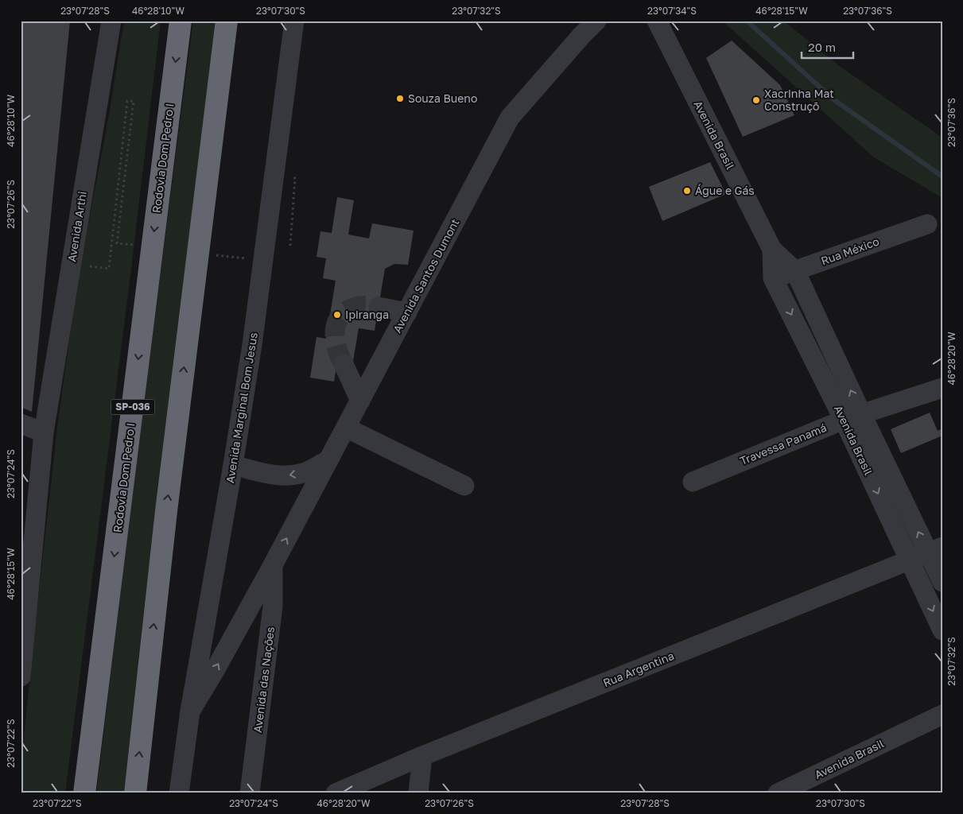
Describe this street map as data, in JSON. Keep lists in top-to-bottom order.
{
  "streets": {
    "highway": ["Rodovia Dom Pedro I", "SP-036"],
    "street": [
      "Avenida Brasil",
      "Avenida Arthi",
      "Rua México",
      "Avenida Santos Dumont",
      "Avenida Marginal Bom Jesus",
      "Travessa Panamá",
      "Rua Argentina",
      "Avenida das Nações"
    ]
  },
  "crossings": [
    ["Avenida Brasil", "Rua México"],
    ["Avenida Brasil", "Travessa Panamá"],
    ["Avenida Brasil", "Rua Argentina"],
    ["Avenida Santos Dumont", "Avenida Marginal Bom Jesus"],
    ["Avenida Santos Dumont", "Avenida das Nações"]
  ],
  "one_way": ["Avenida Santos Dumont"],
  "places": [
    "Souza Bueno",
    "Xacrinha Mat Construçõ",
    "Águe e Gás",
    "Ipiranga"
  ],
  "scale_bar": "20 m",
  "coordinates": [
    "23°07'28\"S",
    "46°28'10\"W",
    "23°07'30\"S",
    "23°07'32\"S",
    "23°07'34\"S",
    "46°28'15\"W",
    "23°07'36\"S",
    "23°07'26\"S",
    "46°28'20\"W",
    "23°07'24\"S",
    "23°07'22\"S"
  ]
}
